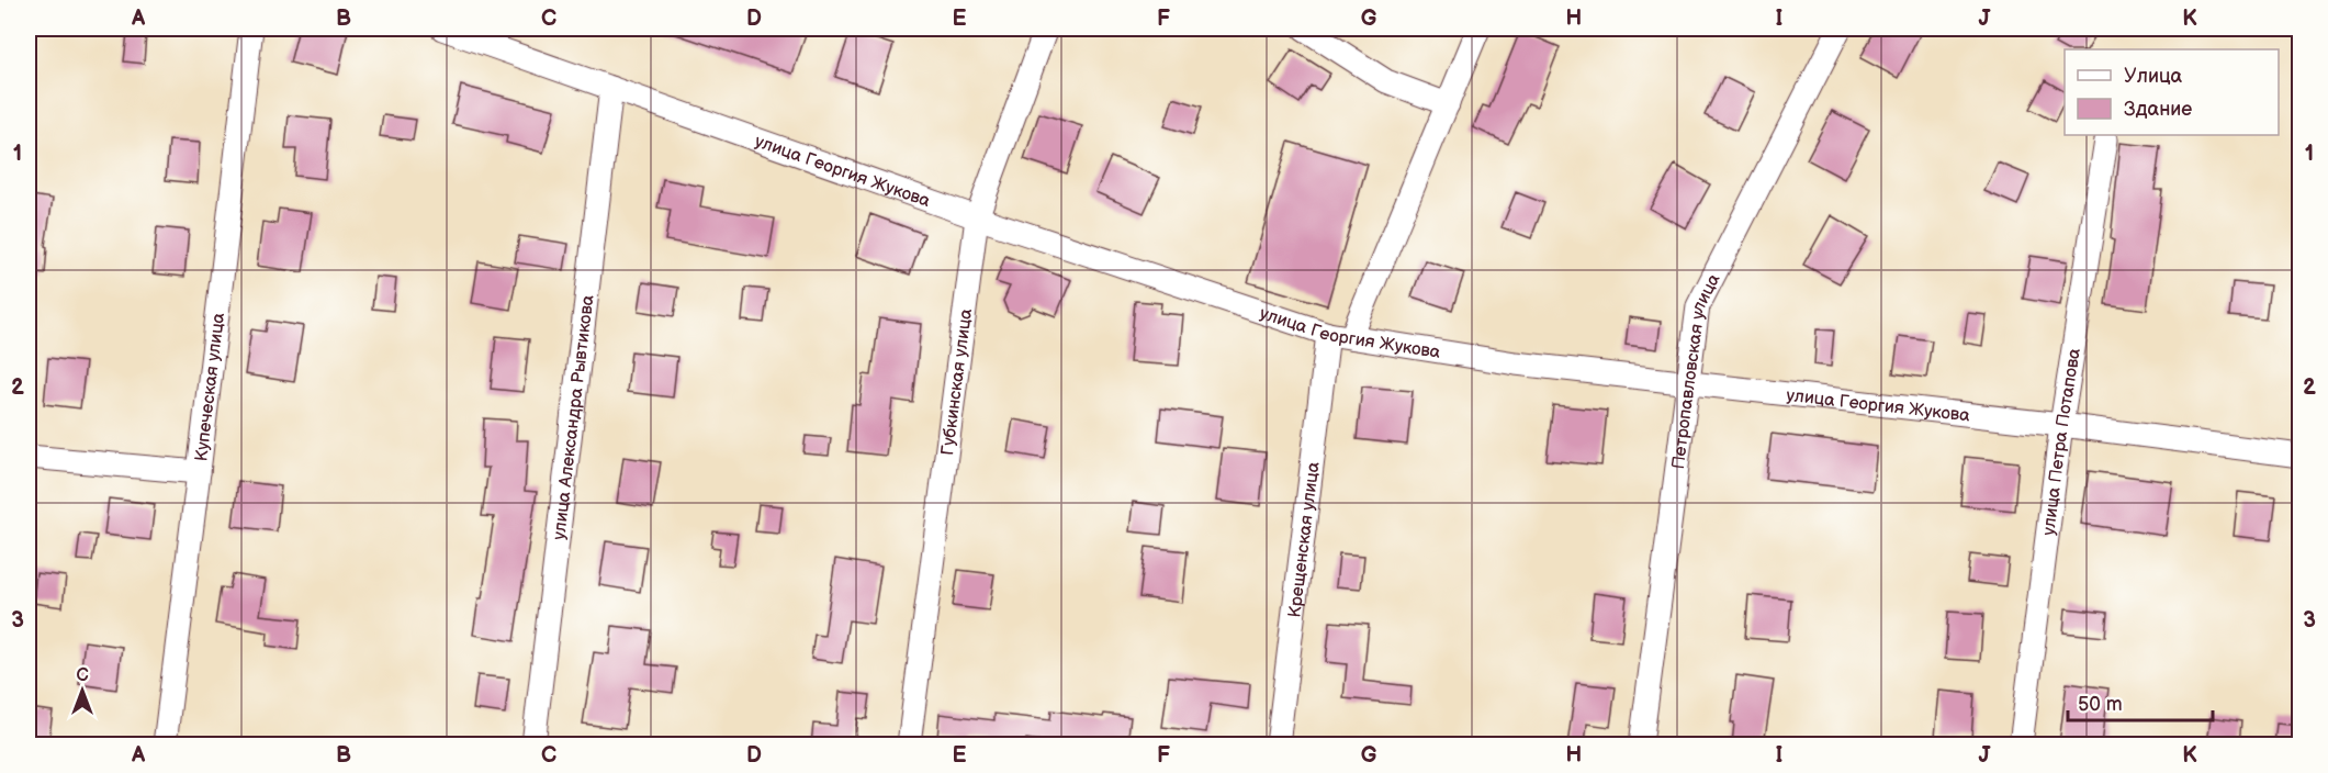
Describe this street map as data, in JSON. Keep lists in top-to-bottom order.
{
  "streets": {
    "street": [
      "улица Георгия Жукова",
      "Петропавловская улица",
      "Губкинская улица",
      "Купеческая улица",
      "улица Александра Рывтикова",
      "улица Петра Потапова",
      "Крещенская улица"
    ]
  },
  "crossings": [
    ["улица Георгия Жукова", "Петропавловская улица"],
    ["улица Георгия Жукова", "Губкинская улица"],
    ["улица Георгия Жукова", "улица Александра Рывтикова"],
    ["улица Георгия Жукова", "улица Петра Потапова"],
    ["улица Георгия Жукова", "Крещенская улица"]
  ],
  "legend": ["Улица", "Здание"],
  "scale_bar": "50 m",
  "north": "top",
  "grid": {
    "columns": [
      "A",
      "B",
      "C",
      "D",
      "E",
      "F",
      "G",
      "H",
      "I",
      "J",
      "K"
    ],
    "rows": ["1", "2", "3"]
  }
}
